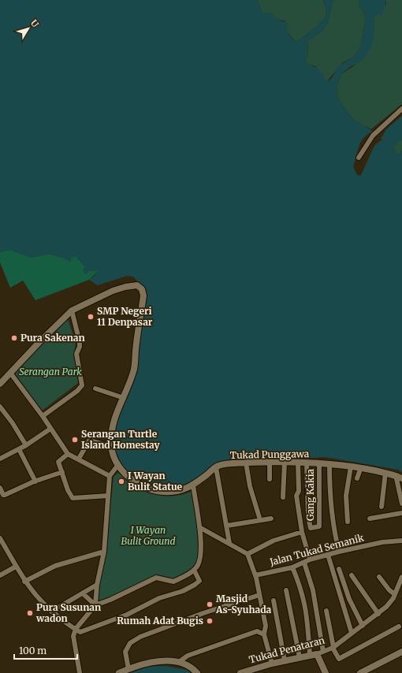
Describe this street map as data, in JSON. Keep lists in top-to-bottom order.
{
  "streets": {
    "street": [
      "Tukad Punggawa",
      "Gang Kakia",
      "Jalan Tukad Semanik",
      "Tukad Penataran"
    ]
  },
  "crossings": [
    ["Tukad Punggawa", "Gang Kakia"]
  ],
  "parks": ["Serangan Park", "I Wayan Bulit Ground"],
  "places": [
    "SMP Negeri 11 Denpasar",
    "Pura Sakenan",
    "Serangan Turtle Island Homestay",
    "I Wayan Bulit Statue",
    "Masjid As-Syuhada",
    "Pura Susunan wadon",
    "Rumah Adat Bugis"
  ],
  "scale_bar": "100 m",
  "north": "top right"
}
